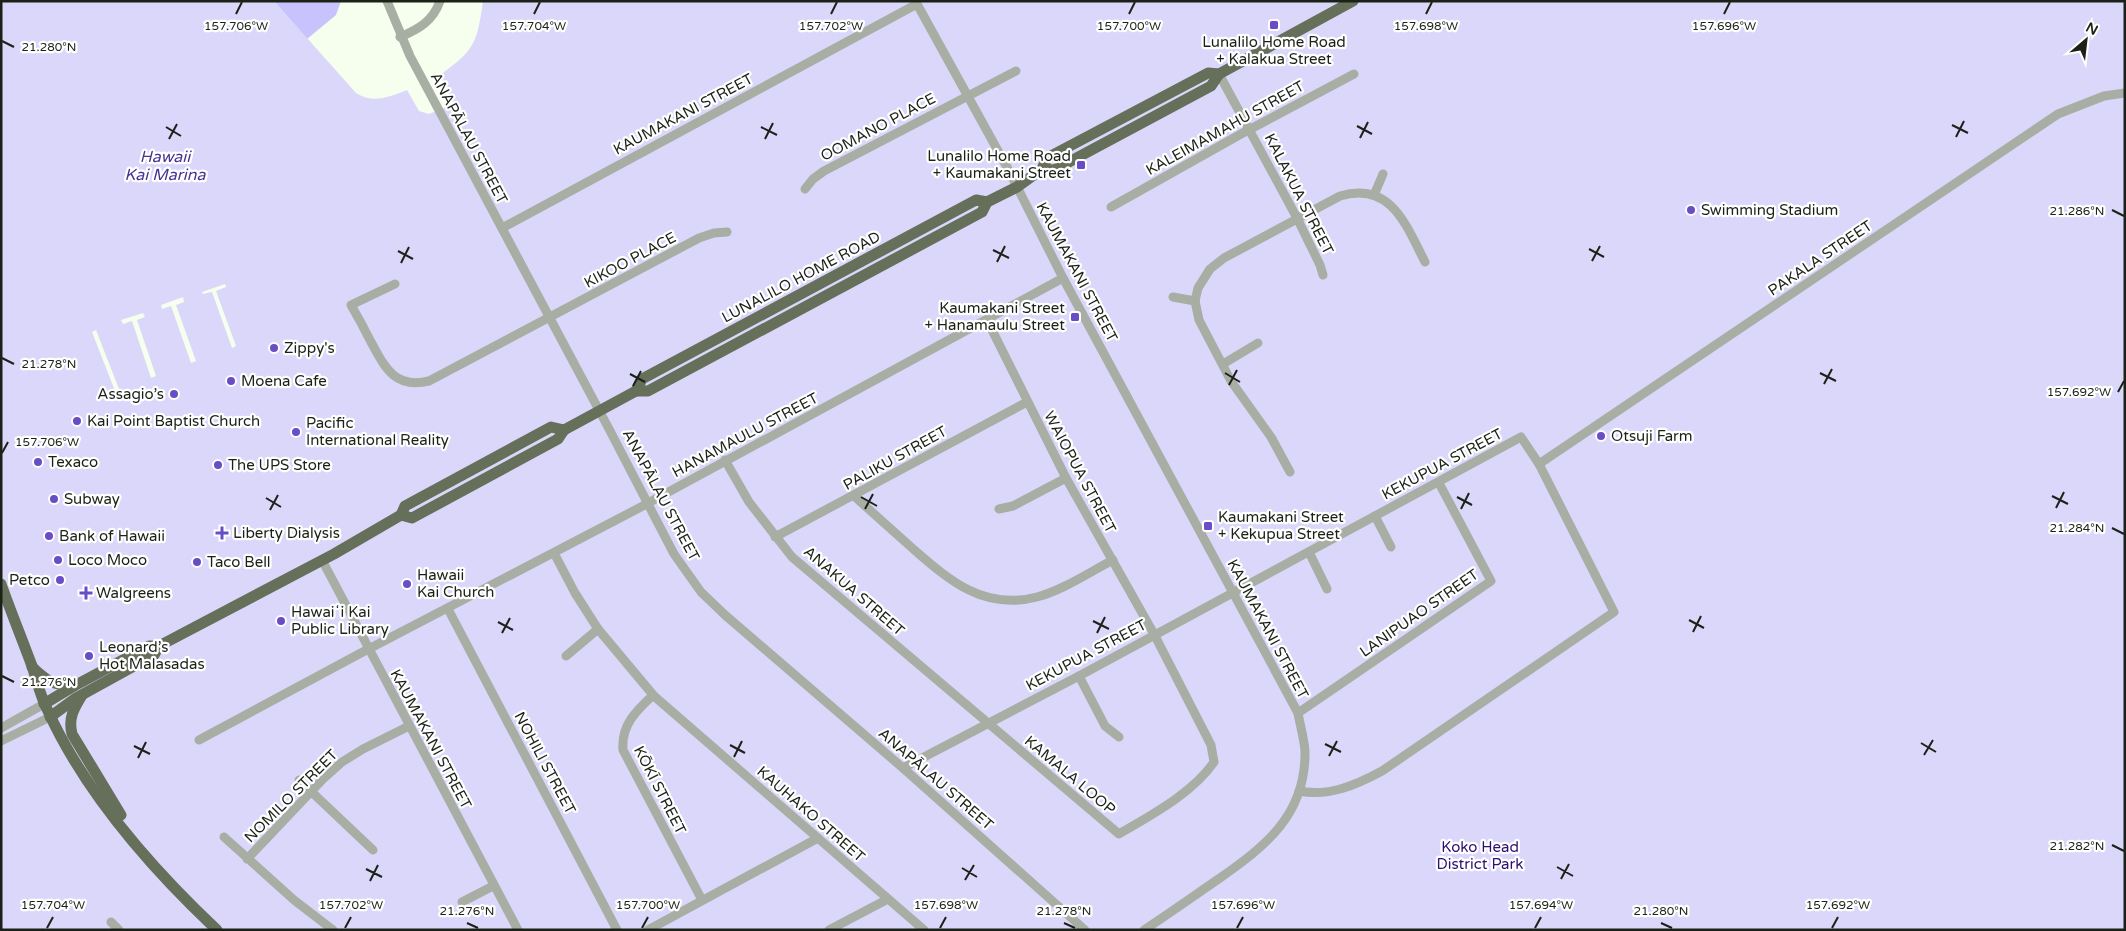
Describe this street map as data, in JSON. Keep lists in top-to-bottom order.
{
  "streets": {
    "main road": ["LUNALILO HOME ROAD"],
    "street": [
      "KAUMAKANI STREET",
      "OOMANO PLACE",
      "KALEIMAMAHU STREET",
      "ANAPĀLAU STREET",
      "KALAKUA STREET",
      "PAKALA STREET",
      "KIKOO PLACE",
      "HANAMAULU STREET",
      "PALIKU STREET",
      "KEKUPUA STREET",
      "WAIOPUA STREET",
      "ANAKUA STREET",
      "LANIPUAO STREET",
      "NOHILI STREET",
      "KAMALA LOOP",
      "KŌKĪ STREET",
      "NOMILO STREET",
      "KAUHAKO STREET"
    ]
  },
  "crossings": [
    ["KAUMAKANI STREET", "OOMANO PLACE"],
    ["KAUMAKANI STREET", "ANAPĀLAU STREET"],
    ["KAUMAKANI STREET", "LUNALILO HOME ROAD"],
    ["KAUMAKANI STREET", "HANAMAULU STREET"],
    ["KAUMAKANI STREET", "KEKUPUA STREET"],
    ["KAUMAKANI STREET", "LANIPUAO STREET"],
    ["KAUMAKANI STREET", "NOMILO STREET"],
    ["KALEIMAMAHU STREET", "KALAKUA STREET"],
    ["ANAPĀLAU STREET", "KIKOO PLACE"],
    ["ANAPĀLAU STREET", "LUNALILO HOME ROAD"],
    ["ANAPĀLAU STREET", "HANAMAULU STREET"],
    ["ANAPĀLAU STREET", "KEKUPUA STREET"],
    ["KALAKUA STREET", "LUNALILO HOME ROAD"],
    ["PAKALA STREET", "KEKUPUA STREET"],
    ["HANAMAULU STREET", "WAIOPUA STREET"],
    ["HANAMAULU STREET", "ANAKUA STREET"],
    ["HANAMAULU STREET", "NOHILI STREET"],
    ["HANAMAULU STREET", "KAUHAKO STREET"],
    ["PALIKU STREET", "WAIOPUA STREET"],
    ["PALIKU STREET", "ANAKUA STREET"],
    ["KEKUPUA STREET", "WAIOPUA STREET"],
    ["KEKUPUA STREET", "ANAKUA STREET"],
    ["KEKUPUA STREET", "LANIPUAO STREET"],
    ["KEKUPUA STREET", "KAMALA LOOP"],
    ["WAIOPUA STREET", "KAMALA LOOP"],
    ["ANAKUA STREET", "KAMALA LOOP"],
    ["KŌKĪ STREET", "KAUHAKO STREET"]
  ],
  "water": ["Hawaii Kai Marina"],
  "parks": ["Koko Head District Park"],
  "places": {
    "transit": [
      "Lunalilo Home Road + Kalakua Street",
      "Lunalilo Home Road + Kaumakani Street",
      "Kaumakani Street + Hanamaulu Street",
      "Kaumakani Street + Kekupua Street"
    ],
    "other": [
      "Swimming Stadium",
      "Zippy's",
      "Moena Cafe",
      "Assagio’s",
      "Kai Point Baptist Church",
      "Pacific International Reality",
      "Otsuji Farm",
      "Texaco",
      "The UPS Store",
      "Subway",
      "Bank of Hawaii",
      "Loco Moco",
      "Taco Bell",
      "Petco",
      "Hawaii Kai Church",
      "Hawaiʻi Kai Public Library",
      "Leonard’s Hot Malasadas"
    ],
    "health": ["Liberty Dialysis", "Walgreens"]
  },
  "north": "top right",
  "coordinates": [
    "157.704°W",
    "157.702°W",
    "157.700°W",
    "157.698°W",
    "157.696°W",
    "157.706°W",
    "21.280°N",
    "21.286°N",
    "21.278°N",
    "157.692°W",
    "21.284°N",
    "21.276°N",
    "21.282°N",
    "157.694°W"
  ]
}
